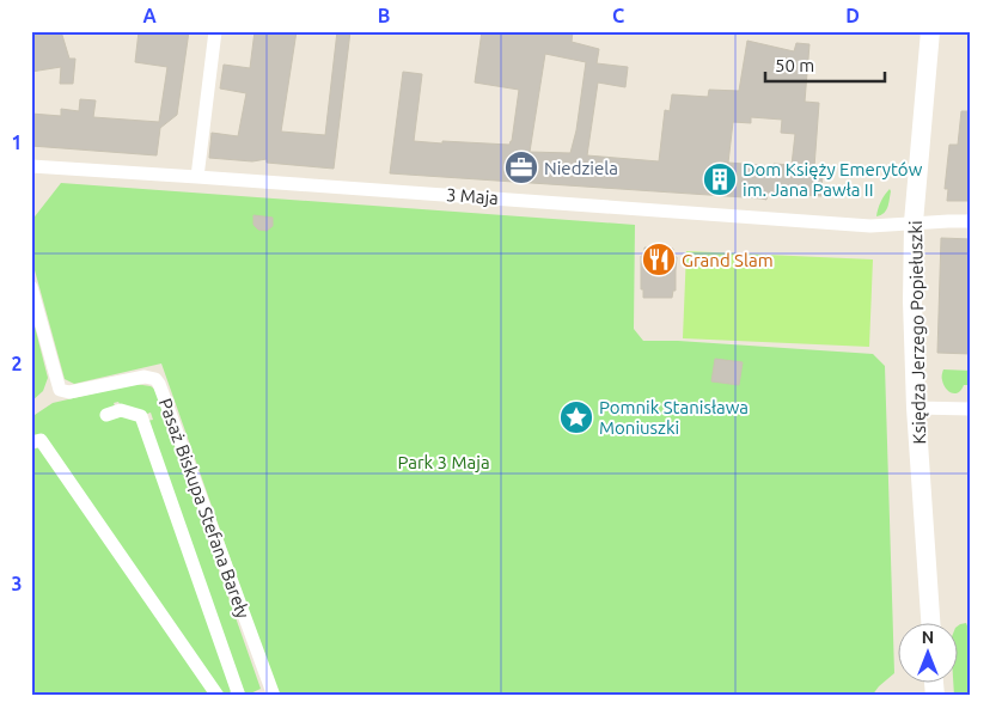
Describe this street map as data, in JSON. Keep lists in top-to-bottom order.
{
  "streets": {
    "main road": ["Księdza Jerzego Popiełuszki"],
    "street": ["3 Maja", "Pasaż Biskupa Stefana Bareły"]
  },
  "crossings": [
    ["3 Maja", "Księdza Jerzego Popiełuszki"]
  ],
  "parks": ["Park 3 Maja"],
  "places": {
    "office": ["Niedziela"],
    "building": ["Dom Księży Emerytów im. Jana Pawła II"],
    "restaurant": ["Grand Slam"],
    "place": ["Pomnik Stanisława Moniuszki"]
  },
  "scale_bar": "50 m",
  "north": "top",
  "grid": {
    "columns": [
      "A",
      "B",
      "C",
      "D"
    ],
    "rows": ["1", "2", "3"]
  }
}
